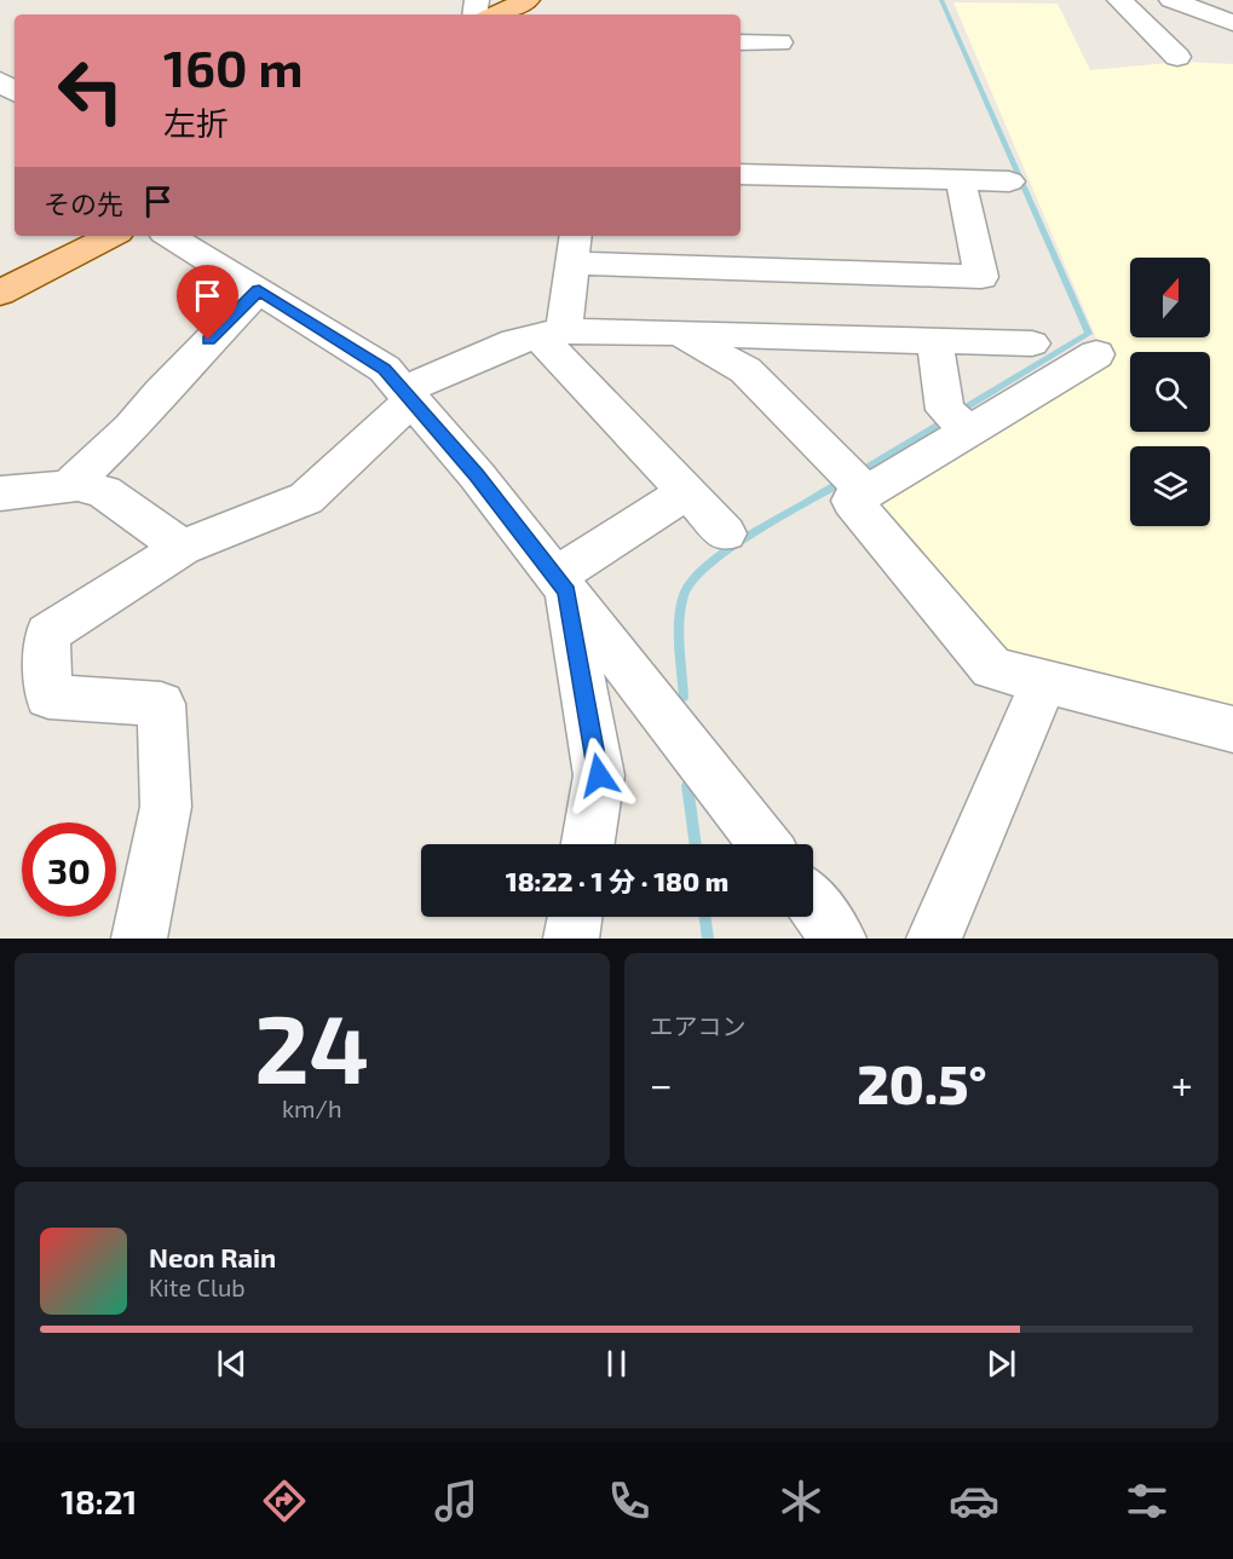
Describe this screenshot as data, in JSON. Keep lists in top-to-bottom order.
{
  "north": "top",
  "page": {
    "turn": ["160 m", "左折"],
    "then": "その先",
    "limit": "30",
    "trip": "18:22 · 1 分 · 180 m",
    "tile": [
      ["24", "km/h"],
      "エアコン"
    ],
    "heat": ["−", "20.5°", "+"],
    "song": ["Neon Rain", "Kite Club"],
    "tabs": "18:21"
  }
}
